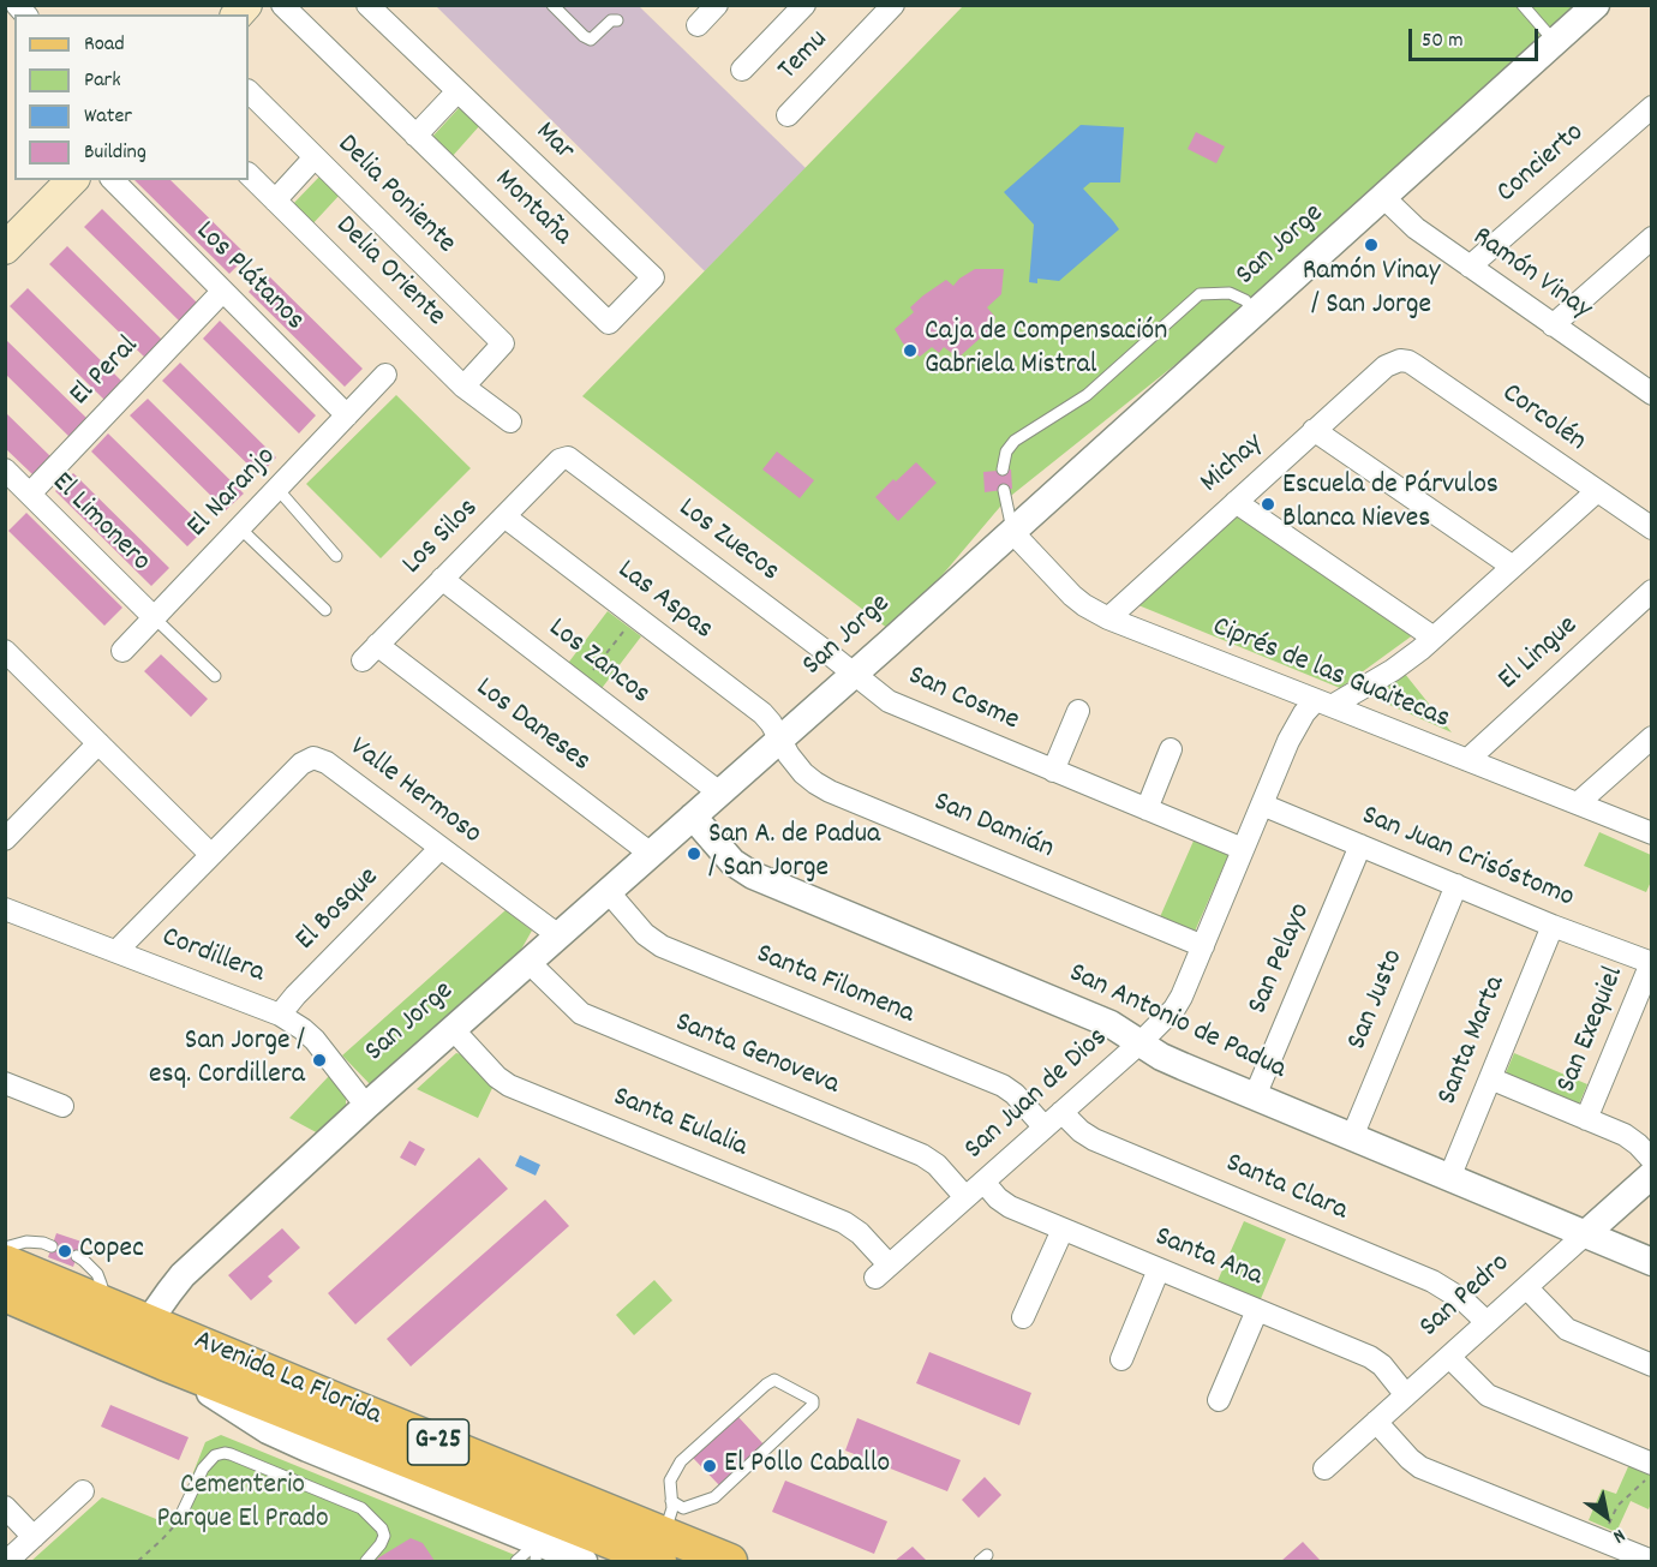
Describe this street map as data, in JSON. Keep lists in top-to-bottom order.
{
  "streets": {
    "main road": ["Avenida La Florida", "G-25"],
    "street": [
      "Temu",
      "Mar",
      "Concierto",
      "Delia Poniente",
      "Montaña",
      "San Jorge",
      "Delia Oriente",
      "Ramón Vinay",
      "Los Plátanos",
      "El Peral",
      "Corcolén",
      "Michay",
      "El Naranjo",
      "El Limonero",
      "Los Silos",
      "Los Zuecos",
      "Las Aspas",
      "El Lingue",
      "Los Zancos",
      "Ciprés de las Guaitecas",
      "San Cosme",
      "Los Daneses",
      "Valle Hermoso",
      "San Damián",
      "San Juan Crisóstomo",
      "El Bosque",
      "Cordillera",
      "San Pelayo",
      "Santa Filomena",
      "San Justo",
      "San Antonio de Padua",
      "San Exequiel",
      "Santa Marta",
      "Santa Genoveva",
      "San Juan de Dios",
      "Santa Eulalia",
      "Santa Clara",
      "Santa Ana",
      "San Pedro"
    ]
  },
  "crossings": [
    ["Mar", "Montaña"],
    ["Concierto", "Ramón Vinay"],
    ["Delia Poniente", "Delia Oriente"],
    ["San Jorge", "Ramón Vinay"],
    ["San Jorge", "Los Zuecos"],
    ["San Jorge", "Las Aspas"],
    ["San Jorge", "Los Zancos"],
    ["San Jorge", "Ciprés de las Guaitecas"],
    ["San Jorge", "San Cosme"],
    ["San Jorge", "Los Daneses"],
    ["San Jorge", "Valle Hermoso"],
    ["San Jorge", "San Damián"],
    ["San Jorge", "Cordillera"],
    ["San Jorge", "Santa Filomena"],
    ["San Jorge", "San Antonio de Padua"],
    ["San Jorge", "Santa Genoveva"],
    ["San Jorge", "Santa Eulalia"],
    ["San Jorge", "Avenida La Florida"],
    ["Los Plátanos", "El Peral"],
    ["Los Plátanos", "El Naranjo"],
    ["El Peral", "El Limonero"],
    ["Corcolén", "Michay"],
    ["Corcolén", "San Juan de Dios"],
    ["Michay", "Ciprés de las Guaitecas"],
    ["El Naranjo", "El Limonero"],
    ["Los Silos", "Los Zuecos"],
    ["Los Silos", "Las Aspas"],
    ["Los Silos", "Los Zancos"],
    ["Los Silos", "Los Daneses"],
    ["Los Zuecos", "San Cosme"],
    ["Las Aspas", "San Damián"],
    ["El Lingue", "Ciprés de las Guaitecas"],
    ["Ciprés de las Guaitecas", "San Juan de Dios"],
    ["San Cosme", "San Juan de Dios"],
    ["Valle Hermoso", "El Bosque"],
    ["Valle Hermoso", "Cordillera"],
    ["San Damián", "San Juan de Dios"],
    ["San Juan Crisóstomo", "San Pelayo"],
    ["San Juan Crisóstomo", "San Justo"],
    ["San Juan Crisóstomo", "San Exequiel"],
    ["San Juan Crisóstomo", "Santa Marta"],
    ["San Juan Crisóstomo", "San Juan de Dios"],
    ["El Bosque", "Cordillera"],
    ["San Pelayo", "San Antonio de Padua"],
    ["Santa Filomena", "San Juan de Dios"],
    ["San Justo", "San Antonio de Padua"],
    ["San Antonio de Padua", "Santa Marta"],
    ["San Antonio de Padua", "San Juan de Dios"],
    ["San Antonio de Padua", "San Pedro"],
    ["Santa Genoveva", "San Juan de Dios"],
    ["San Juan de Dios", "Santa Eulalia"],
    ["San Juan de Dios", "Santa Clara"],
    ["San Juan de Dios", "Santa Ana"],
    ["Santa Clara", "San Pedro"],
    ["Santa Ana", "San Pedro"],
    ["Avenida La Florida", "G-25"]
  ],
  "parks": ["Cementerio Parque El Prado"],
  "places": [
    "Ramón Vinay / San Jorge",
    "Caja de Compensación Gabriela Mistral",
    "Escuela de Párvulos Blanca Nieves",
    "San A. de Padua / San Jorge",
    "San Jorge / esq. Cordillera",
    "Copec",
    "El Pollo Caballo"
  ],
  "legend": [
    "Road",
    "Park",
    "Water",
    "Building"
  ],
  "scale_bar": "50 m",
  "north": "bottom right"
}
